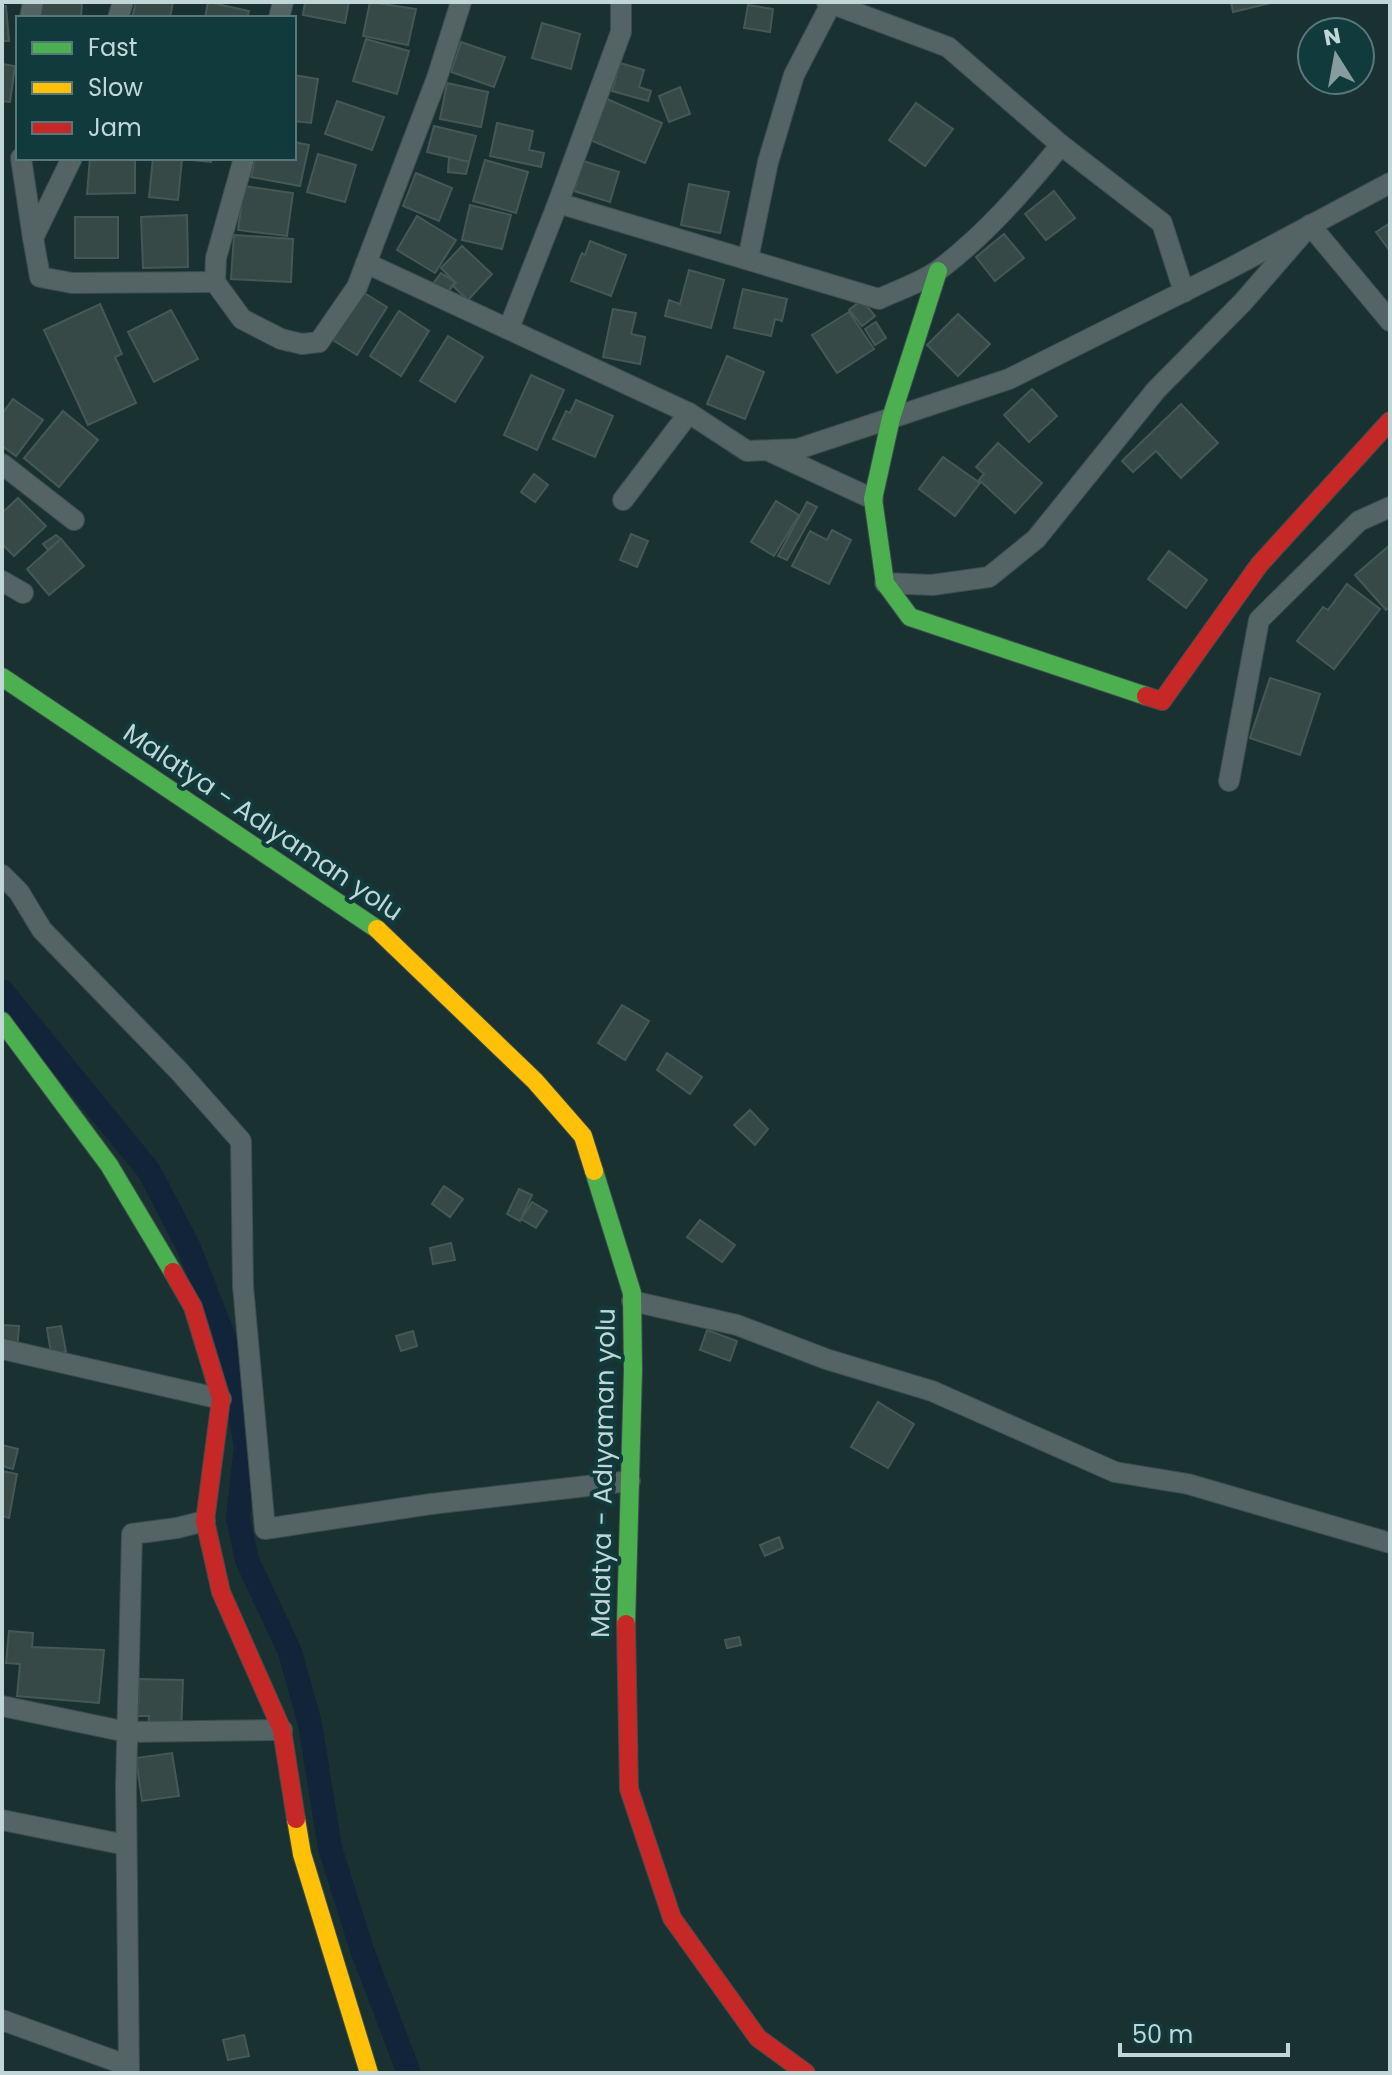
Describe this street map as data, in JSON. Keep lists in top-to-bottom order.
{
  "streets": {
    "street": ["Malatya - Adıyaman yolu"]
  },
  "legend": ["Fast", "Slow", "Jam"],
  "scale_bar": "50 m",
  "north": "top"
}
